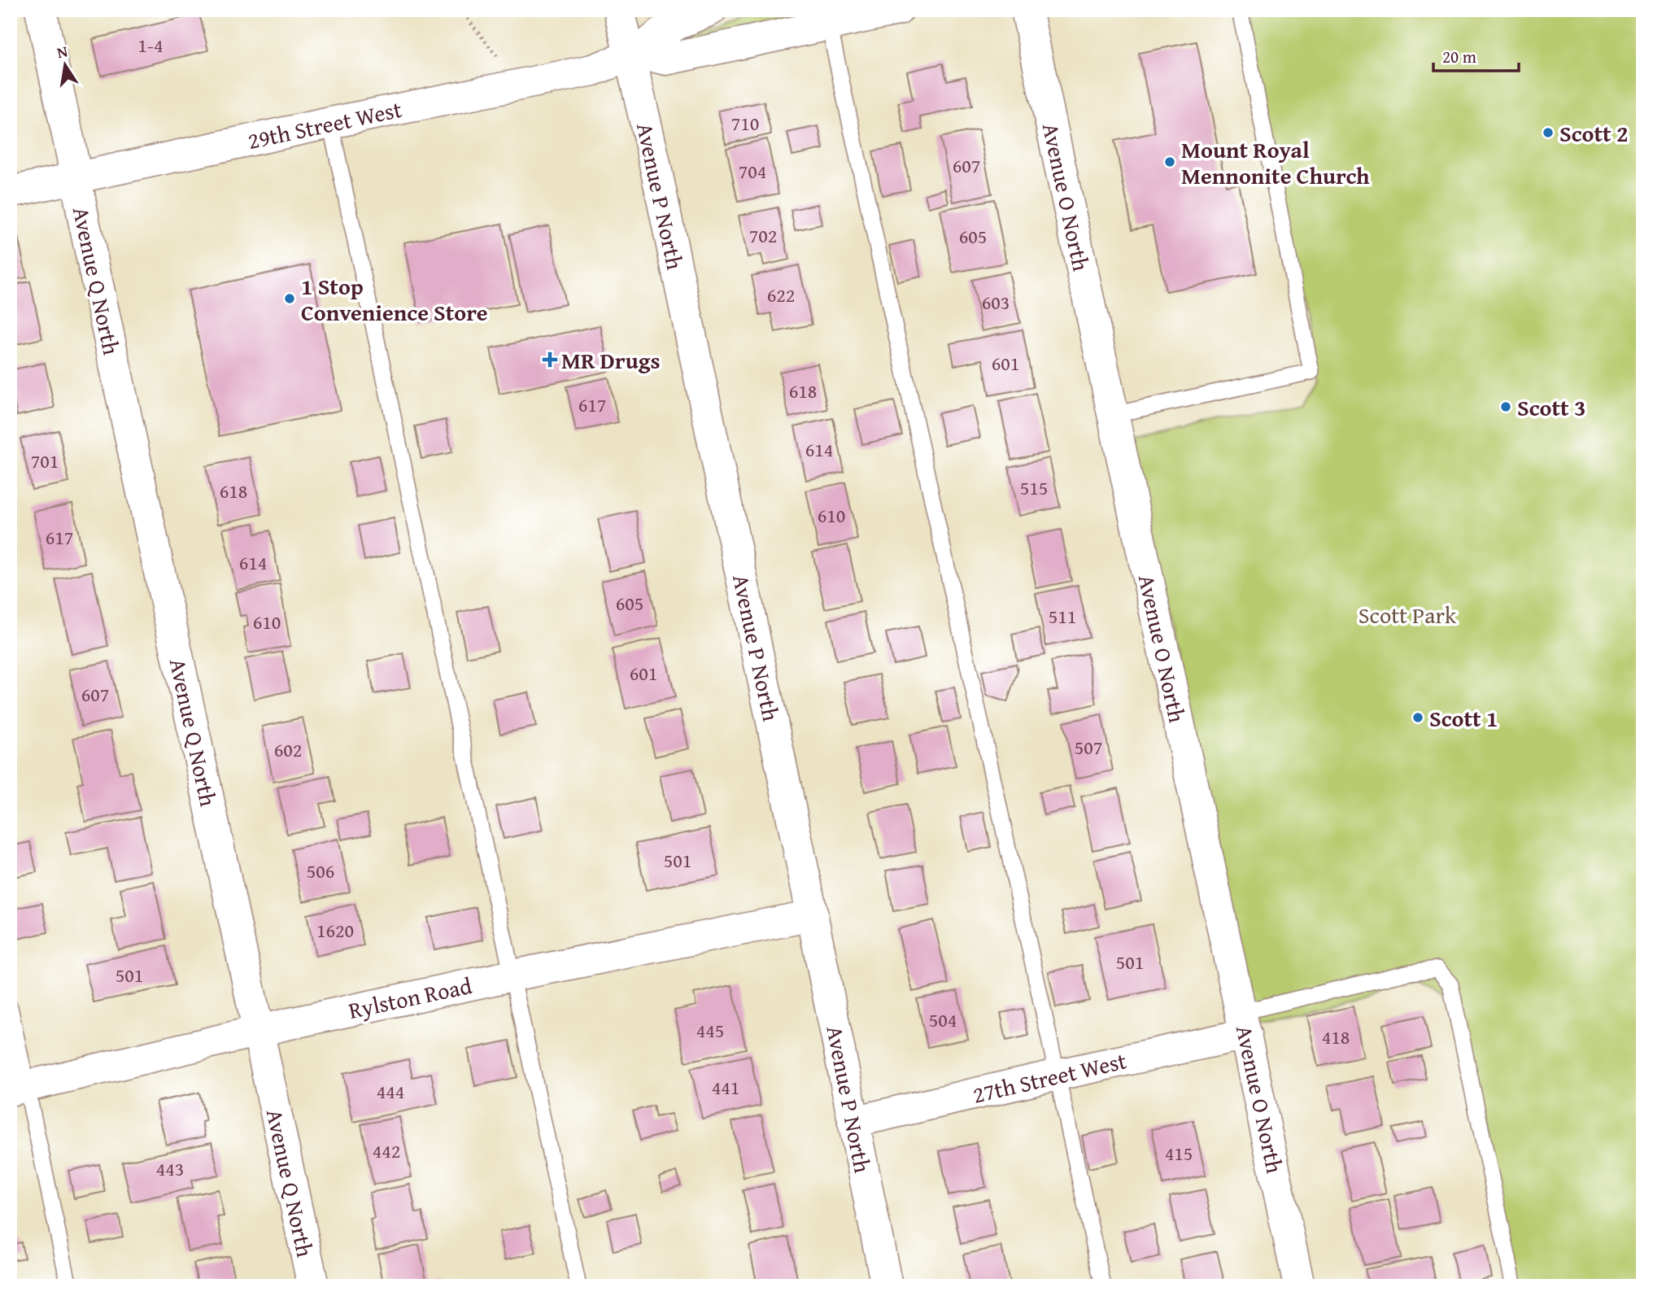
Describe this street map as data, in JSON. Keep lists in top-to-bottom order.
{
  "streets": {
    "street": [
      "29th Street West",
      "Avenue P North",
      "Avenue O North",
      "Avenue Q North",
      "Rylston Road",
      "27th Street West"
    ]
  },
  "crossings": [
    ["29th Street West", "Avenue P North"],
    ["29th Street West", "Avenue Q North"],
    ["Avenue P North", "Rylston Road"],
    ["Avenue P North", "27th Street West"],
    ["Avenue O North", "27th Street West"],
    ["Avenue Q North", "Rylston Road"]
  ],
  "parks": ["Scott Park"],
  "places": {
    "other": [
      "Scott 2",
      "Mount Royal Mennonite Church",
      "1 Stop Convenience Store",
      "Scott 3",
      "Scott 1"
    ],
    "health": ["MR Drugs"]
  },
  "house_numbers": [
    "1-4",
    "710",
    "607",
    "704",
    "702",
    "605",
    "622",
    "603",
    "601",
    "618",
    "617",
    "614",
    "701",
    "515",
    "618",
    "610",
    "617",
    "614",
    "605",
    "511",
    "610",
    "601",
    "607",
    "507",
    "602",
    "501",
    "506",
    "1620",
    "501",
    "501",
    "504",
    "445",
    "418",
    "441",
    "444",
    "442",
    "415",
    "443"
  ],
  "scale_bar": "20 m",
  "north": "top"
}
